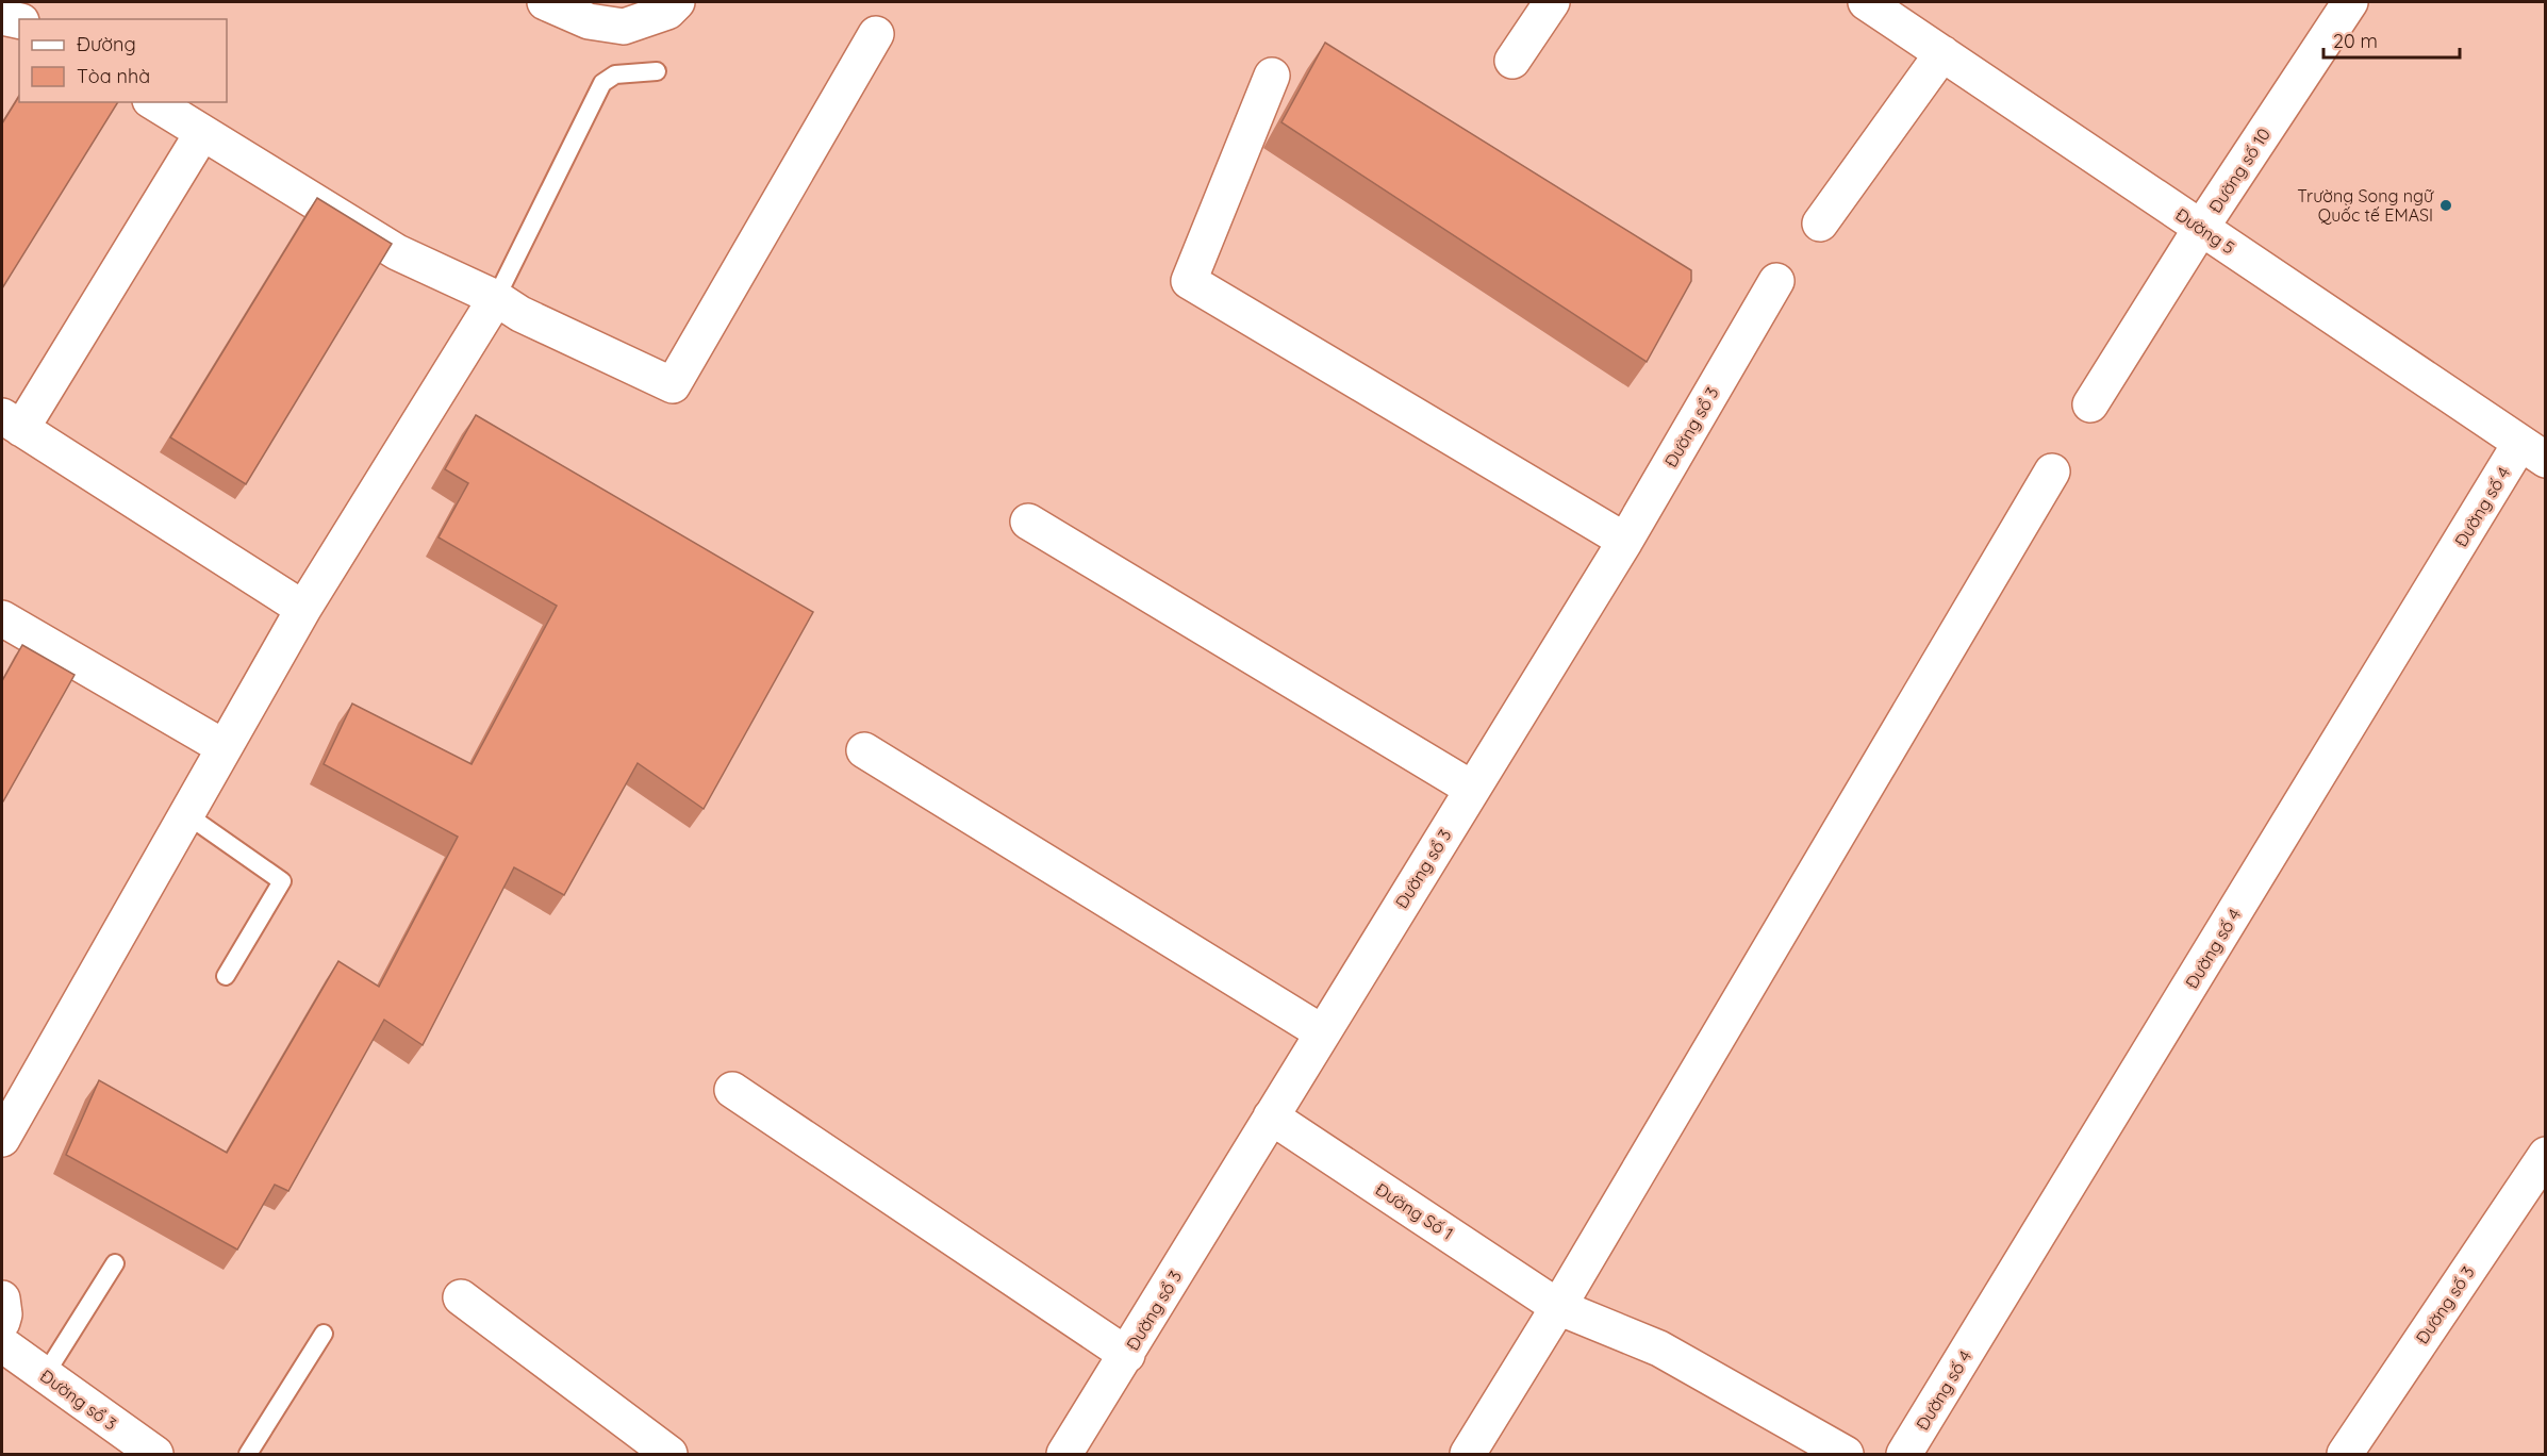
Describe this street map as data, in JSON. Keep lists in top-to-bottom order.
{
  "streets": {
    "street": [
      "Đường số 10",
      "Đường 5",
      "Đường sổ 3",
      "Đường số 4",
      "Đường Số 1",
      "Đường số 3"
    ]
  },
  "crossings": [
    ["Đường số 10", "Đường 5"],
    ["Đường 5", "Đường số 4"],
    ["Đường sổ 3", "Đường Số 1"]
  ],
  "places": ["Trường Song ngữ Quốc tế EMASI"],
  "legend": ["Đường", "Tòa nhà"],
  "scale_bar": "20 m"
}
